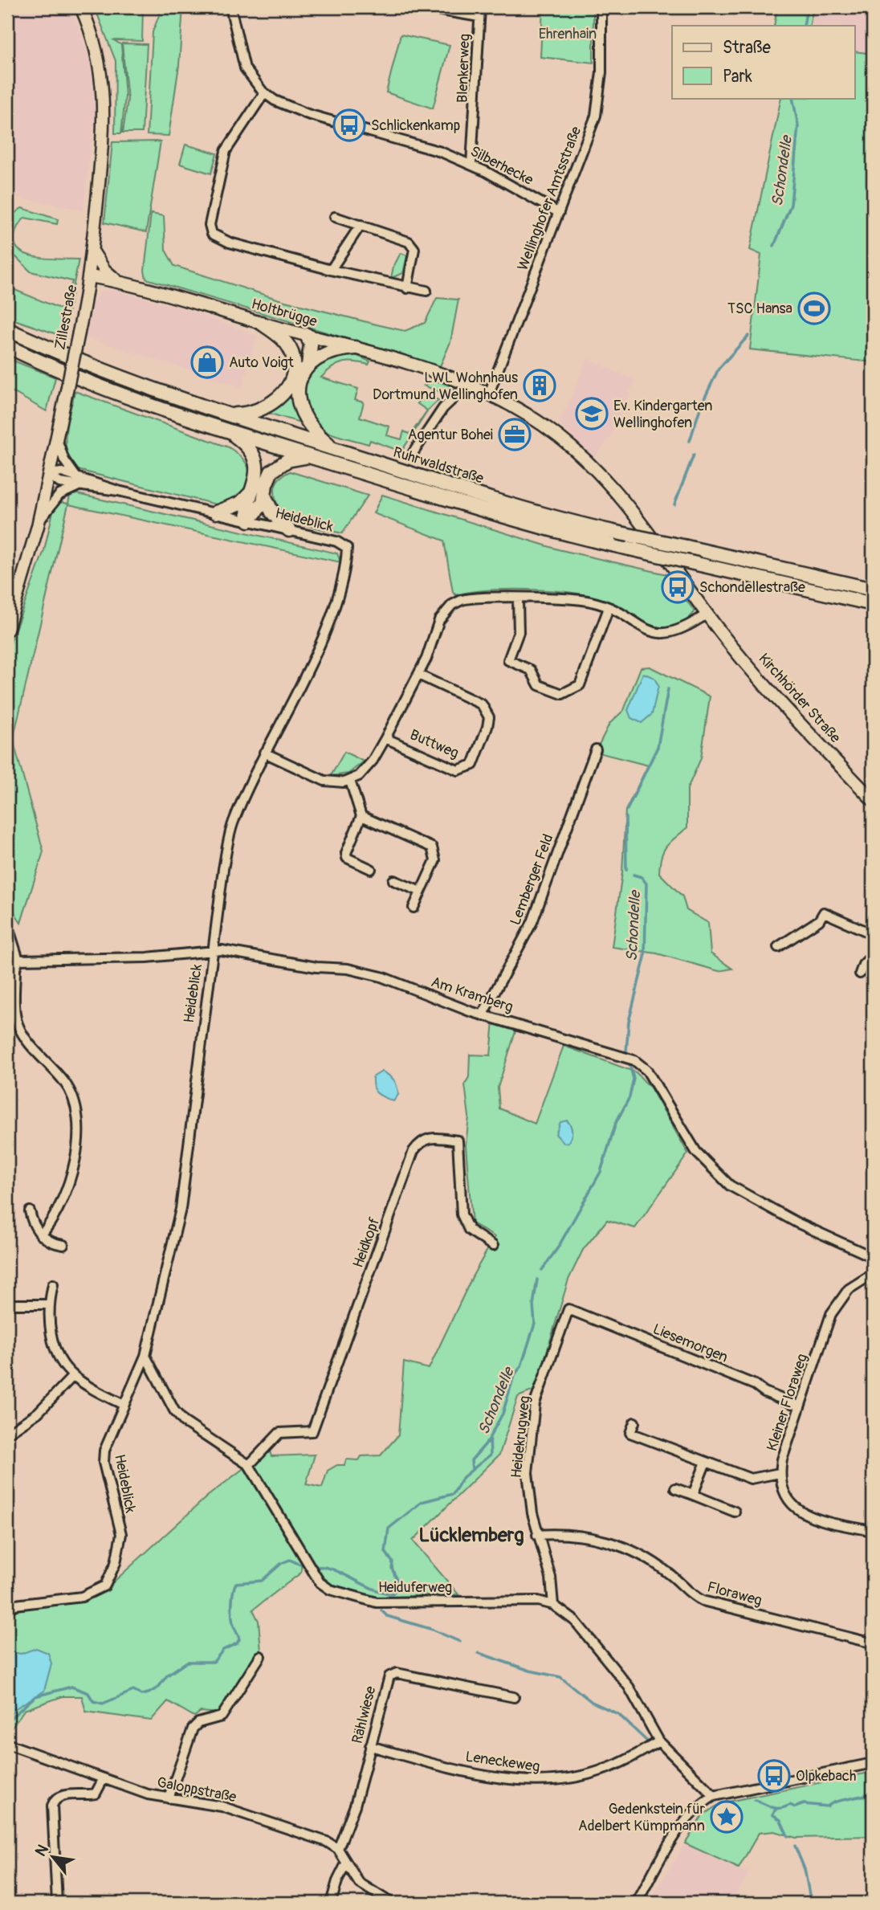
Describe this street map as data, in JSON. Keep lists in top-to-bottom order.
{
  "streets": {
    "highway": ["Ruhrwaldstraße"],
    "main road": ["Holtbrügge", "Zillestraße", "Kirchhörder Straße"],
    "street": [
      "Blenkerweg",
      "Silberhecke",
      "Wellinghofer Amtsstraße",
      "Heideblick",
      "Buttweg",
      "Lemberger Feld",
      "Am Kramberg",
      "Heidkopf",
      "Liesemorgen",
      "Kleiner Floraweg",
      "Heidekrugweg",
      "Heiduferweg",
      "Floraweg",
      "Rählwiese",
      "Leneckeweg",
      "Galoppstraße"
    ]
  },
  "crossings": [
    ["Blenkerweg", "Silberhecke"],
    ["Silberhecke", "Wellinghofer Amtsstraße"],
    ["Wellinghofer Amtsstraße", "Holtbrügge"],
    ["Holtbrügge", "Zillestraße"],
    ["Holtbrügge", "Kirchhörder Straße"],
    ["Zillestraße", "Heideblick"],
    ["Heideblick", "Am Kramberg"],
    ["Heideblick", "Heiduferweg"],
    ["Lemberger Feld", "Am Kramberg"],
    ["Heidkopf", "Heiduferweg"],
    ["Liesemorgen", "Kleiner Floraweg"],
    ["Liesemorgen", "Heidekrugweg"],
    ["Heidekrugweg", "Heiduferweg"],
    ["Heidekrugweg", "Floraweg"],
    ["Heiduferweg", "Leneckeweg"],
    ["Rählwiese", "Leneckeweg"],
    ["Rählwiese", "Galoppstraße"]
  ],
  "districts": ["Lücklemberg"],
  "water": ["Schondelle"],
  "parks": ["Ehrenhain"],
  "places": {
    "bus stop": ["Schlickenkamp", "Schondellestraße", "Olpkebach"],
    "sports": ["TSC Hansa"],
    "shop": ["Auto Voigt"],
    "building": ["LWL Wohnhaus Dortmund Wellinghofen"],
    "school or university": ["Ev. Kindergarten Wellinghofen"],
    "office": ["Agentur Bohei"],
    "place": ["Gedenkstein für Adelbert Kümpmann"]
  },
  "legend": ["Straße", "Park"],
  "north": "top left"
}
